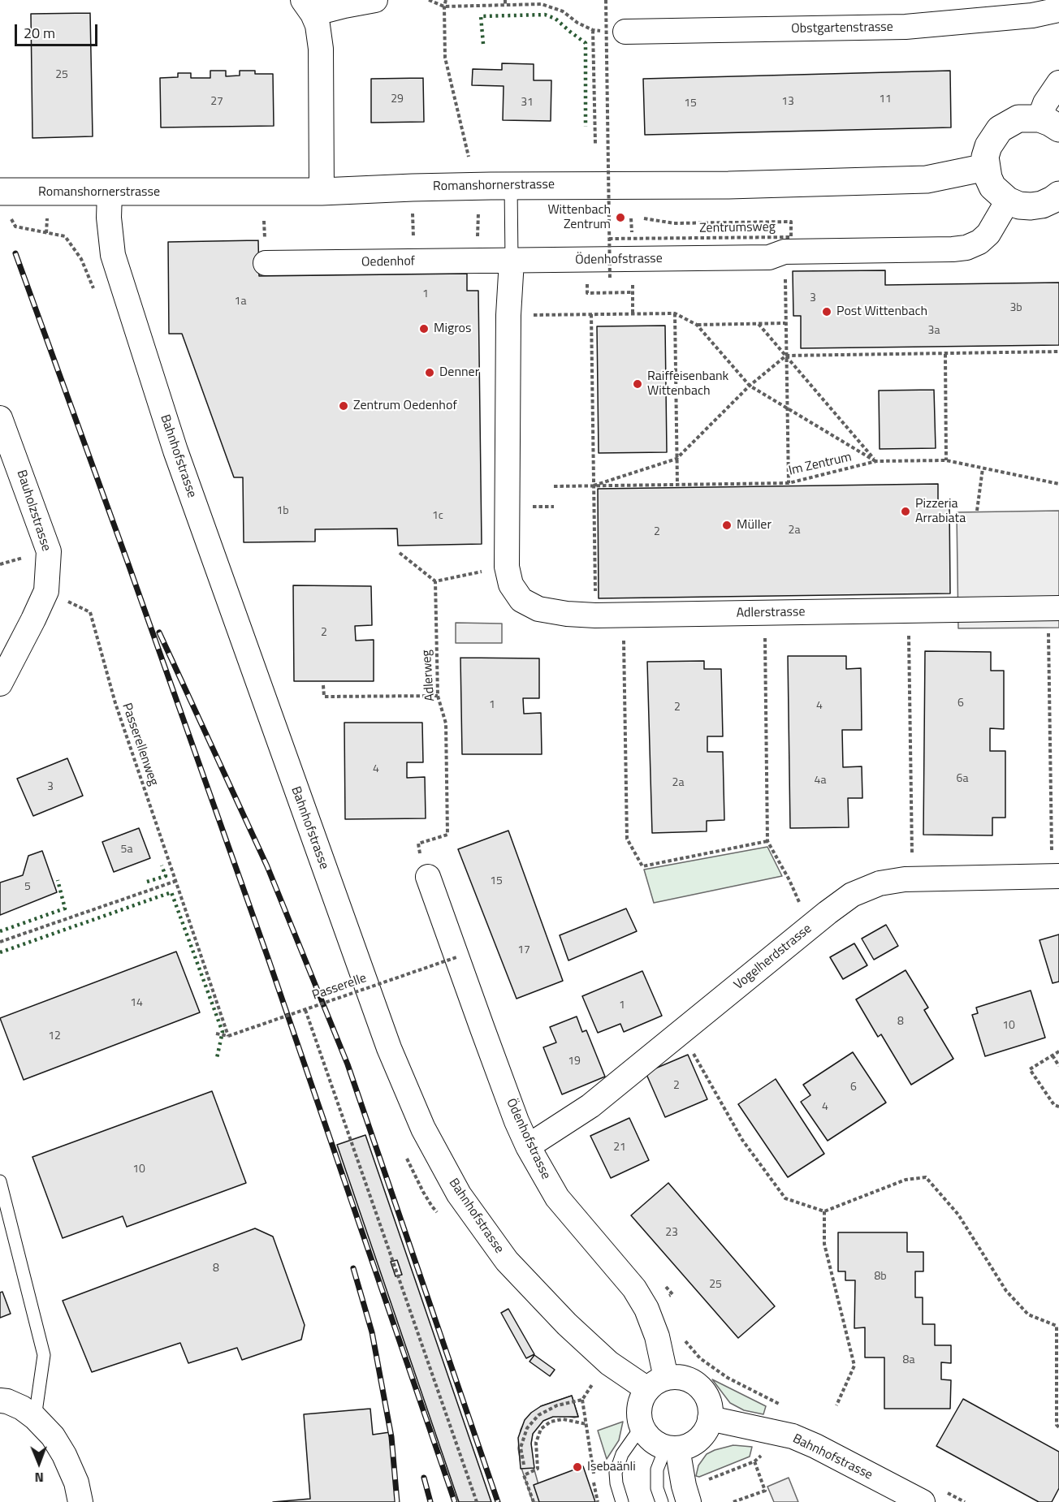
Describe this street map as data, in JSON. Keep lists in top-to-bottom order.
{
  "streets": {
    "main road": ["Romanshornerstrasse"],
    "street": [
      "Obstgartenstrasse",
      "Ödenhofstrasse",
      "Oedenhof",
      "Bahnhofstrasse",
      "Bauholzstrasse",
      "Adlerstrasse",
      "Vogelherdstrasse"
    ],
    "path": [
      "Zentrumsweg",
      "Im Zentrum",
      "Adlerweg",
      "Passerellenweg",
      "Passerelle"
    ]
  },
  "crossings": [
    ["Romanshornerstrasse", "Bahnhofstrasse"],
    ["Ödenhofstrasse", "Oedenhof"],
    ["Ödenhofstrasse", "Bahnhofstrasse"],
    ["Ödenhofstrasse", "Adlerweg"],
    ["Ödenhofstrasse", "Vogelherdstrasse"],
    ["Ödenhofstrasse", "Passerelle"],
    ["Passerellenweg", "Passerelle"]
  ],
  "places": [
    "Wittenbach Zentrum",
    "Post Wittenbach",
    "Migros",
    "Denner",
    "Raiffeisenbank Wittenbach",
    "Zentrum Oedenhof",
    "Pizzeria Arrabiata",
    "Müller",
    "Isebaänli"
  ],
  "house_numbers": [
    "25",
    "29",
    "11",
    "27",
    "13",
    "31",
    "15",
    "1",
    "3",
    "1a",
    "3b",
    "3a",
    "1b",
    "1c",
    "2a",
    "2",
    "2",
    "6",
    "1",
    "4",
    "2",
    "4",
    "6a",
    "4a",
    "2a",
    "3",
    "5a",
    "15",
    "5",
    "17",
    "14",
    "1",
    "8",
    "10",
    "12",
    "19",
    "2",
    "6",
    "4",
    "21",
    "10",
    "23",
    "8",
    "8b",
    "25",
    "8a"
  ],
  "scale_bar": "20 m",
  "north": "bottom"
}
